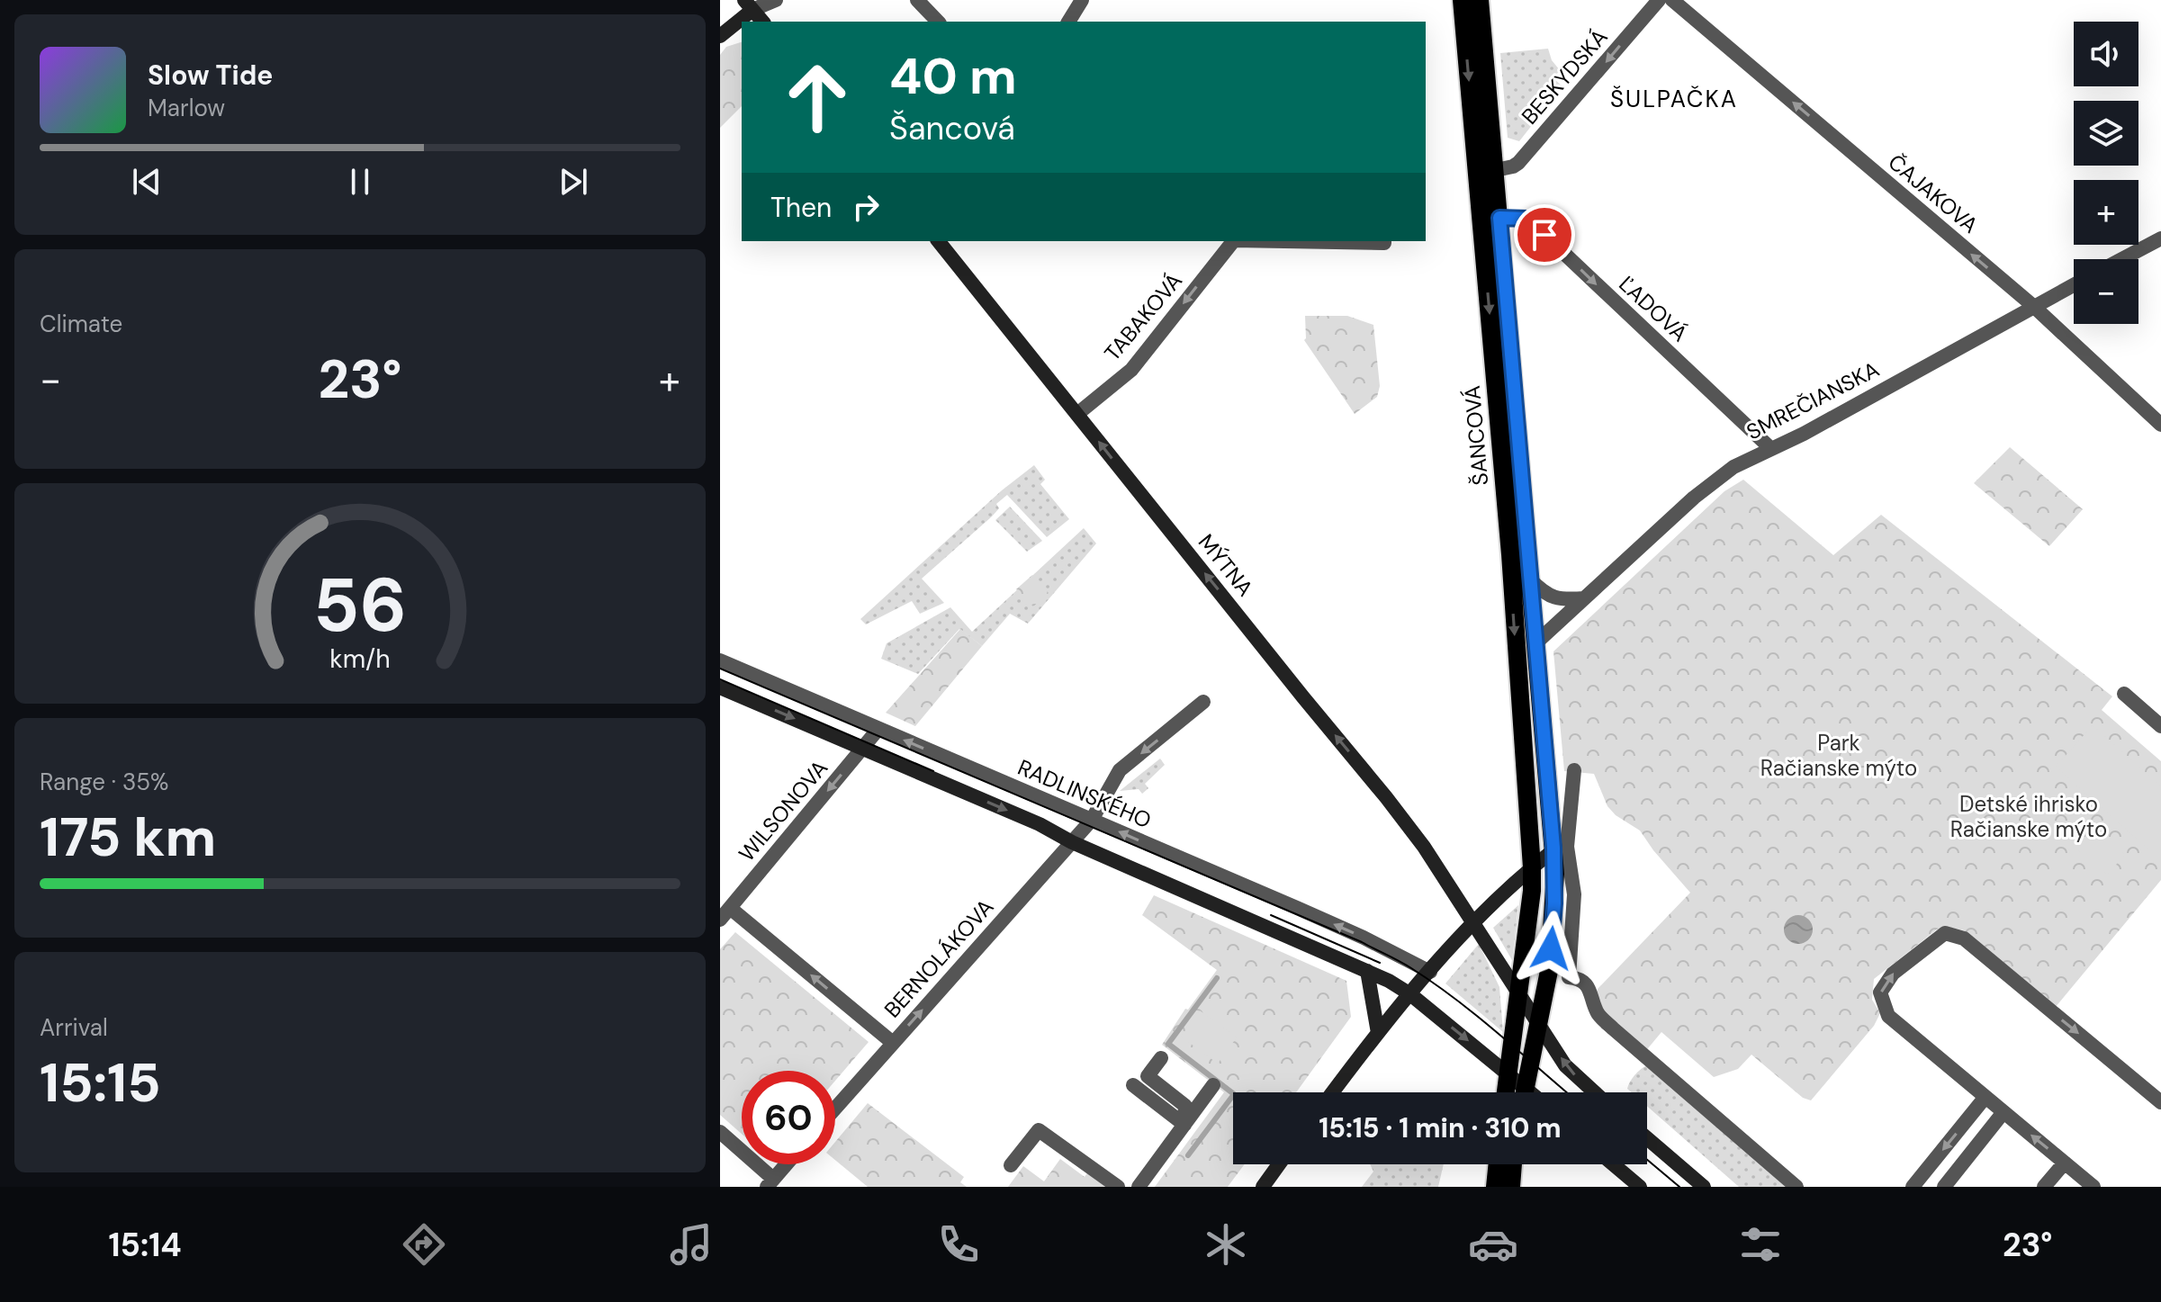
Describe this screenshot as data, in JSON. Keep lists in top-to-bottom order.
{
  "streets": {
    "main road": ["ŠANCOVÁ", "MÝTNA"],
    "street": [
      "BESKYDSKÁ",
      "ČAJAKOVA",
      "ĽADOVÁ",
      "TABAKOVÁ",
      "SMREČIANSKA",
      "RADLINSKÉHO",
      "WILSONOVA",
      "BERNOLÁKOVA"
    ]
  },
  "crossings": [
    ["BESKYDSKÁ", "ŠANCOVÁ"],
    ["ČAJAKOVA", "SMREČIANSKA"],
    ["ĽADOVÁ", "SMREČIANSKA"],
    ["ĽADOVÁ", "ŠANCOVÁ"],
    ["TABAKOVÁ", "MÝTNA"],
    ["SMREČIANSKA", "ŠANCOVÁ"],
    ["ŠANCOVÁ", "MÝTNA"],
    ["RADLINSKÉHO", "WILSONOVA"],
    ["RADLINSKÉHO", "BERNOLÁKOVA"]
  ],
  "one_way": [
    "BESKYDSKÁ",
    "ČAJAKOVA",
    "ĽADOVÁ",
    "TABAKOVÁ",
    "MÝTNA",
    "RADLINSKÉHO",
    "WILSONOVA"
  ],
  "districts": ["ŠULPAČKA"],
  "parks": ["Park Račianske mýto", "Detské ihrisko Račianske mýto"],
  "page": {
    "map_buttons": ["+", "−"],
    "turn": ["40 m", "Šancová"],
    "song": ["Slow Tide", "Marlow"],
    "then": "Then",
    "tile": [
      "Climate",
      ["Range · 35%", "175 km"],
      ["Arrival", "15:15"]
    ],
    "heat": ["−", "23°", "+"],
    "limit": "60",
    "trip": "15:15 · 1 min · 310 m",
    "tabs": ["15:14", "23°"],
    "gauge": ["56", "km/h"]
  }
}
